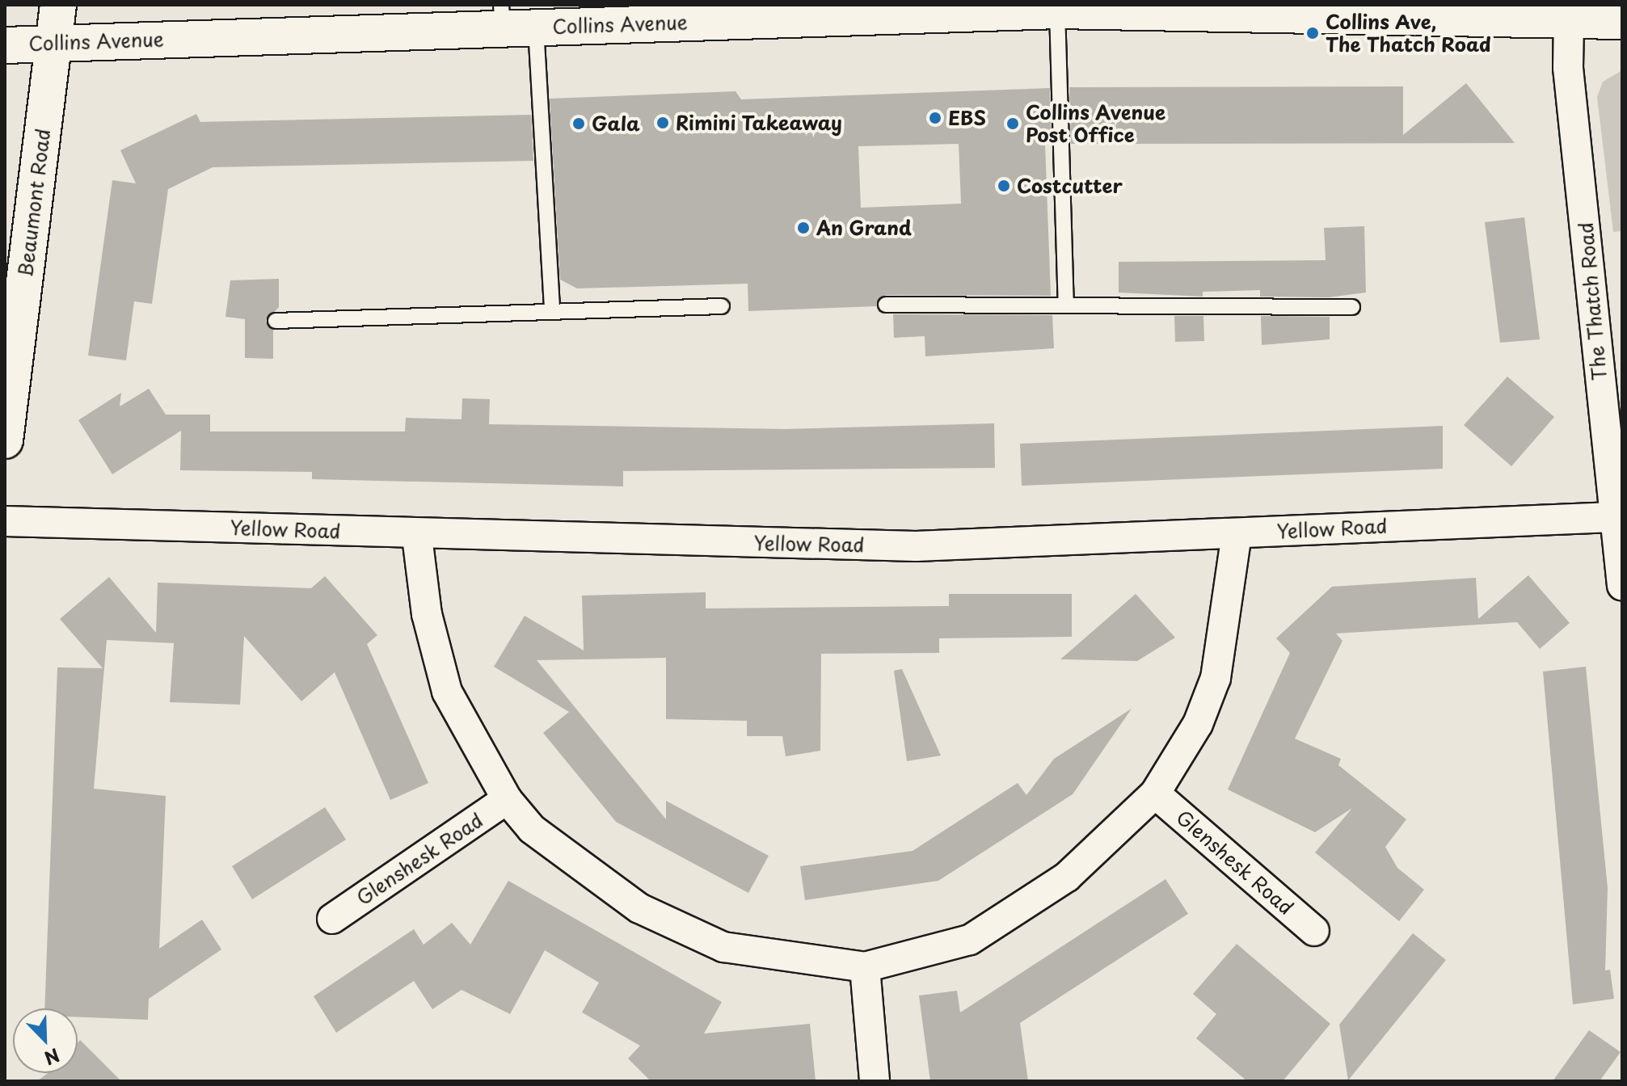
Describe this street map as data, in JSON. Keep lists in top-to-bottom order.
{
  "streets": {
    "main road": ["Collins Avenue", "Beaumont Road"],
    "street": ["The Thatch Road", "Yellow Road", "Glenshesk Road"]
  },
  "crossings": [
    ["Collins Avenue", "Beaumont Road"],
    ["Collins Avenue", "The Thatch Road"],
    ["The Thatch Road", "Yellow Road"]
  ],
  "places": [
    "Collins Ave, The Thatch Road",
    "EBS",
    "Rimini Takeaway",
    "Gala",
    "Collins Avenue Post Office",
    "Costcutter",
    "An Grand"
  ],
  "north": "bottom right"
}
